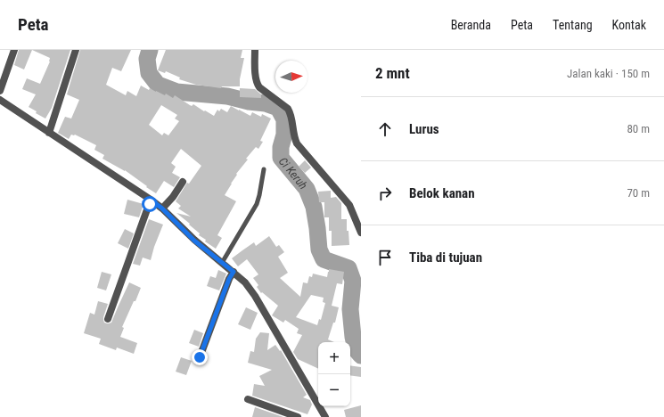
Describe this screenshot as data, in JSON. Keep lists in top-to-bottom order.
{
  "water": ["Ci Keruh"],
  "north": "right",
  "page": {
    "header": "Peta",
    "nav": [
      "Beranda",
      "Peta",
      "Tentang",
      "Kontak"
    ],
    "heading": ["2 mnt", "Jalan kaki · 150 m"],
    "list": [
      ["Lurus", "80 m"],
      ["Belok kanan", "70 m"],
      "Tiba di tujuan"
    ],
    "map_buttons": ["+", "−"]
  }
}
